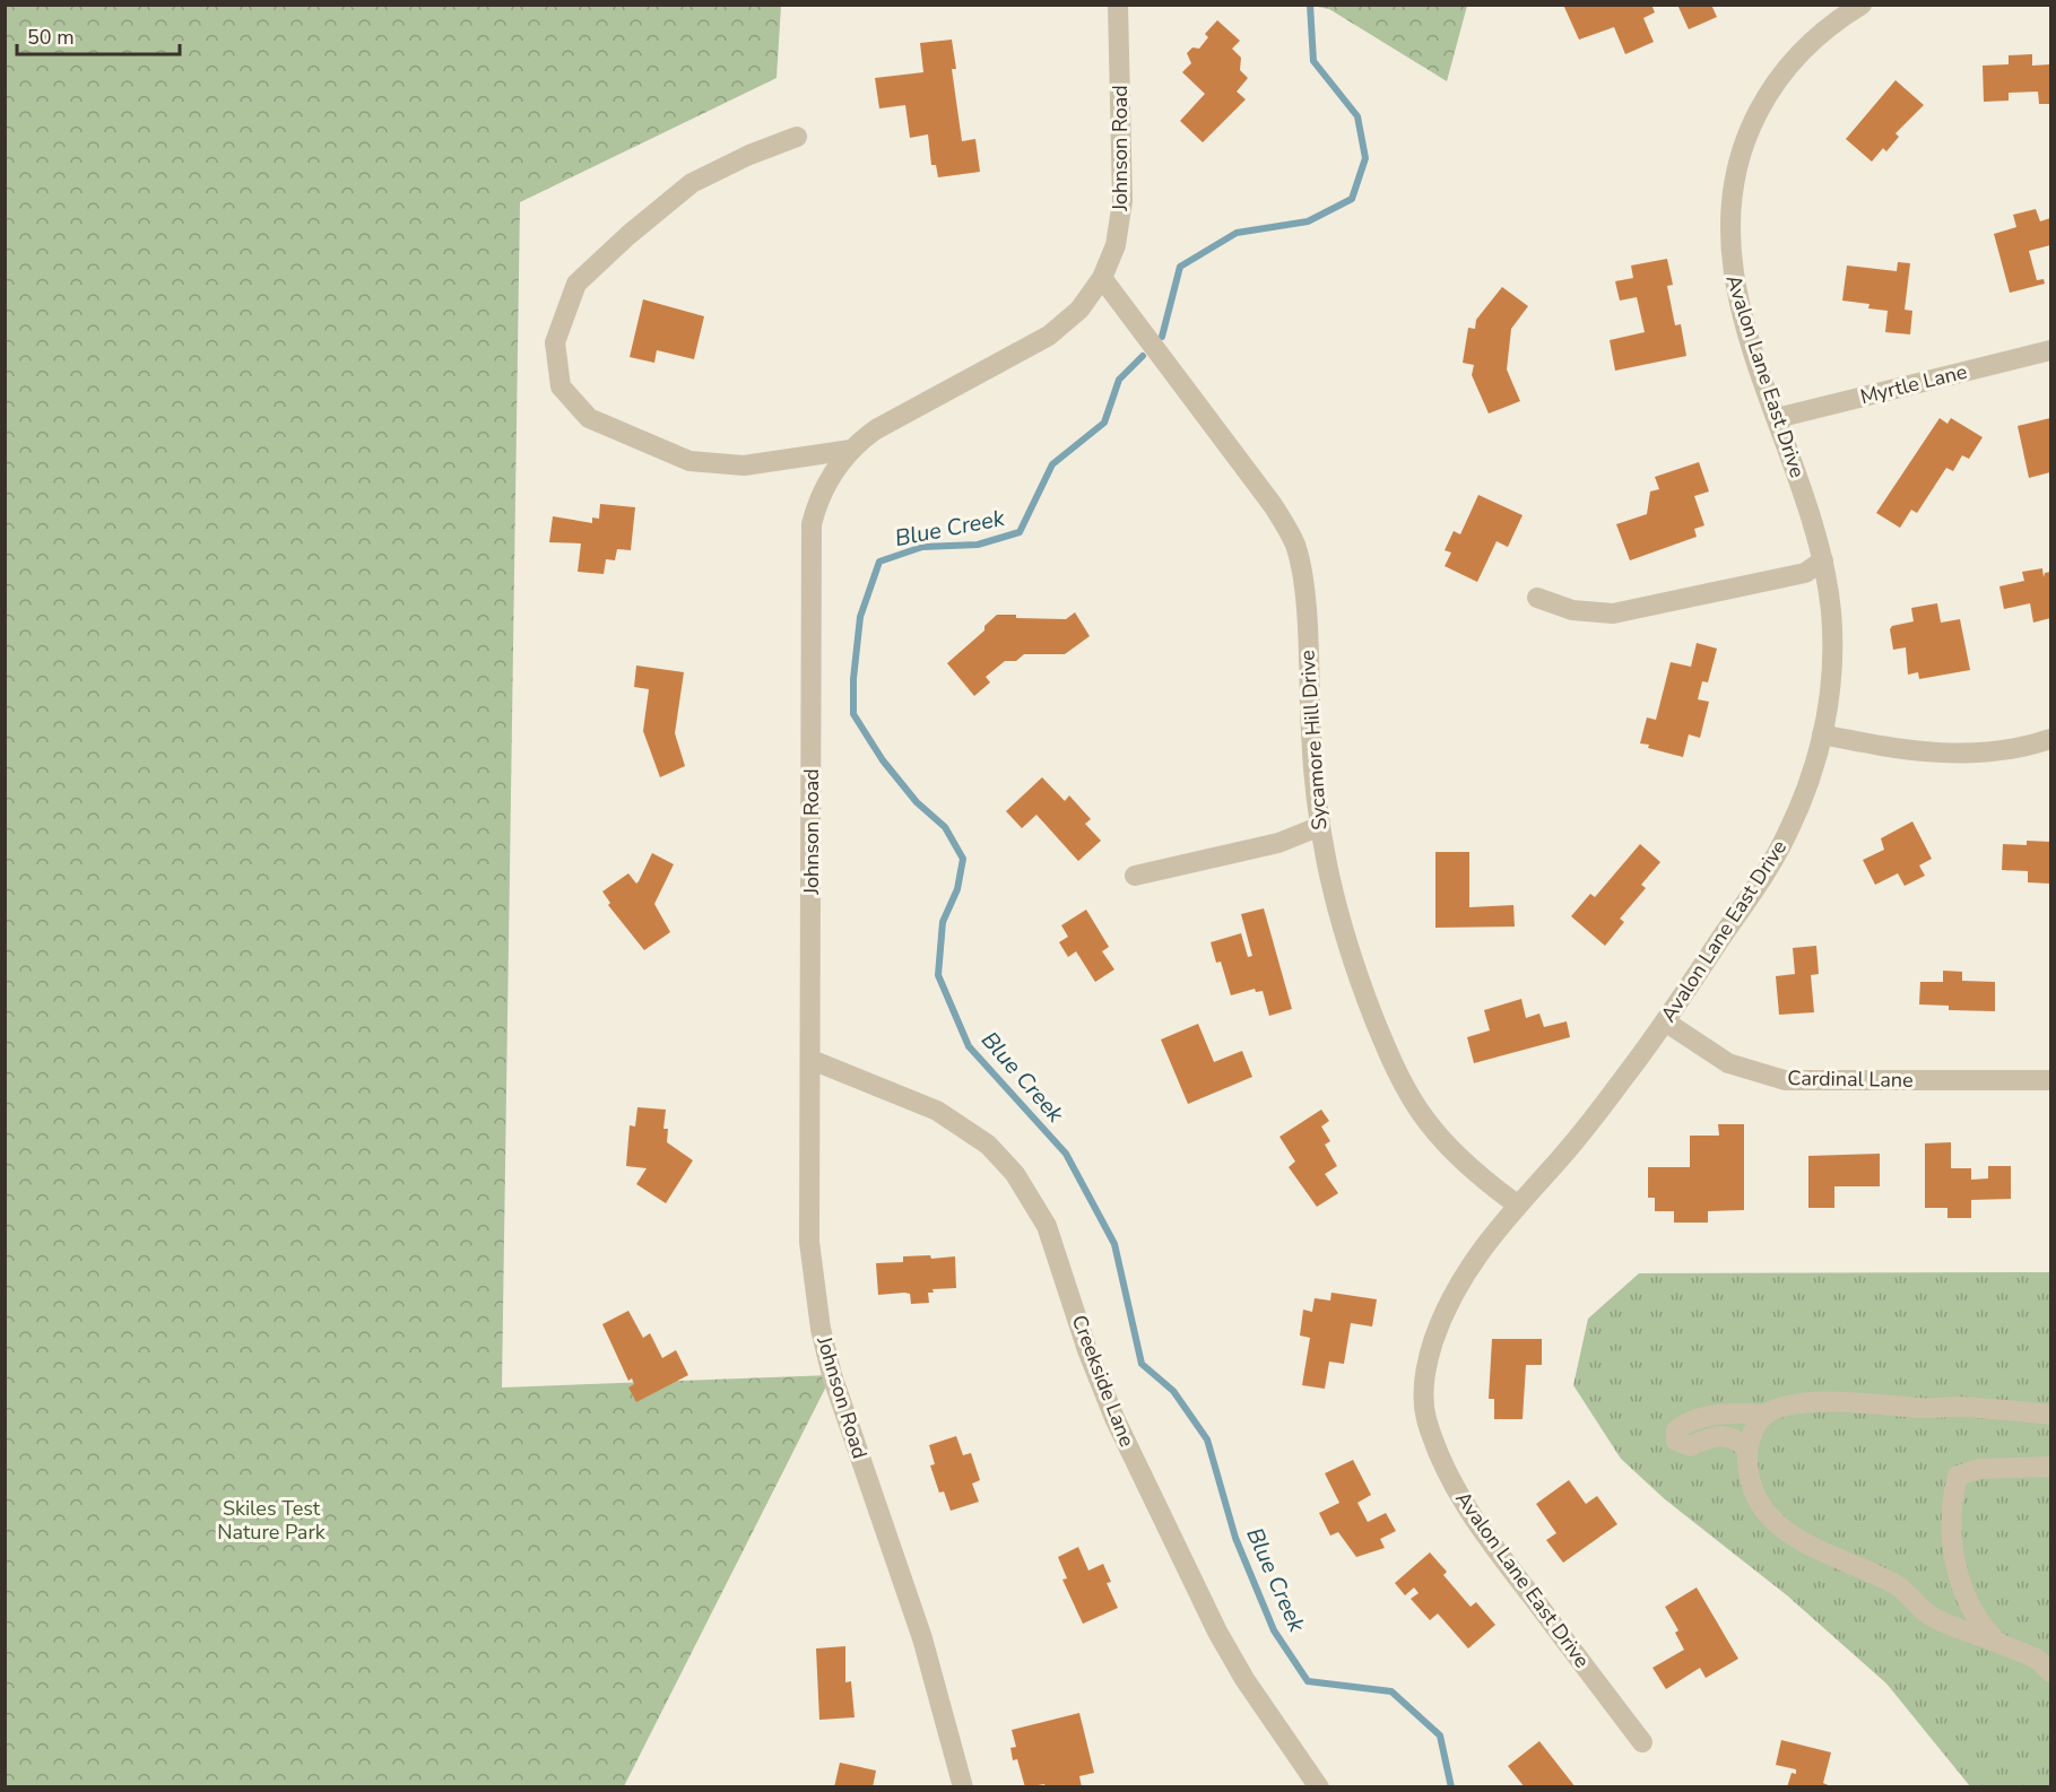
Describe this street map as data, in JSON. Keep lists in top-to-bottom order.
{
  "streets": {
    "street": [
      "Johnson Road",
      "Avalon Lane East Drive",
      "Myrtle Lane",
      "Sycamore Hill Drive",
      "Cardinal Lane",
      "Creekside Lane"
    ]
  },
  "crossings": [
    ["Johnson Road", "Sycamore Hill Drive"],
    ["Johnson Road", "Creekside Lane"],
    ["Avalon Lane East Drive", "Myrtle Lane"],
    ["Avalon Lane East Drive", "Sycamore Hill Drive"],
    ["Avalon Lane East Drive", "Cardinal Lane"]
  ],
  "water": ["Blue Creek"],
  "parks": ["Skiles Test Nature Park"],
  "scale_bar": "50 m"
}
